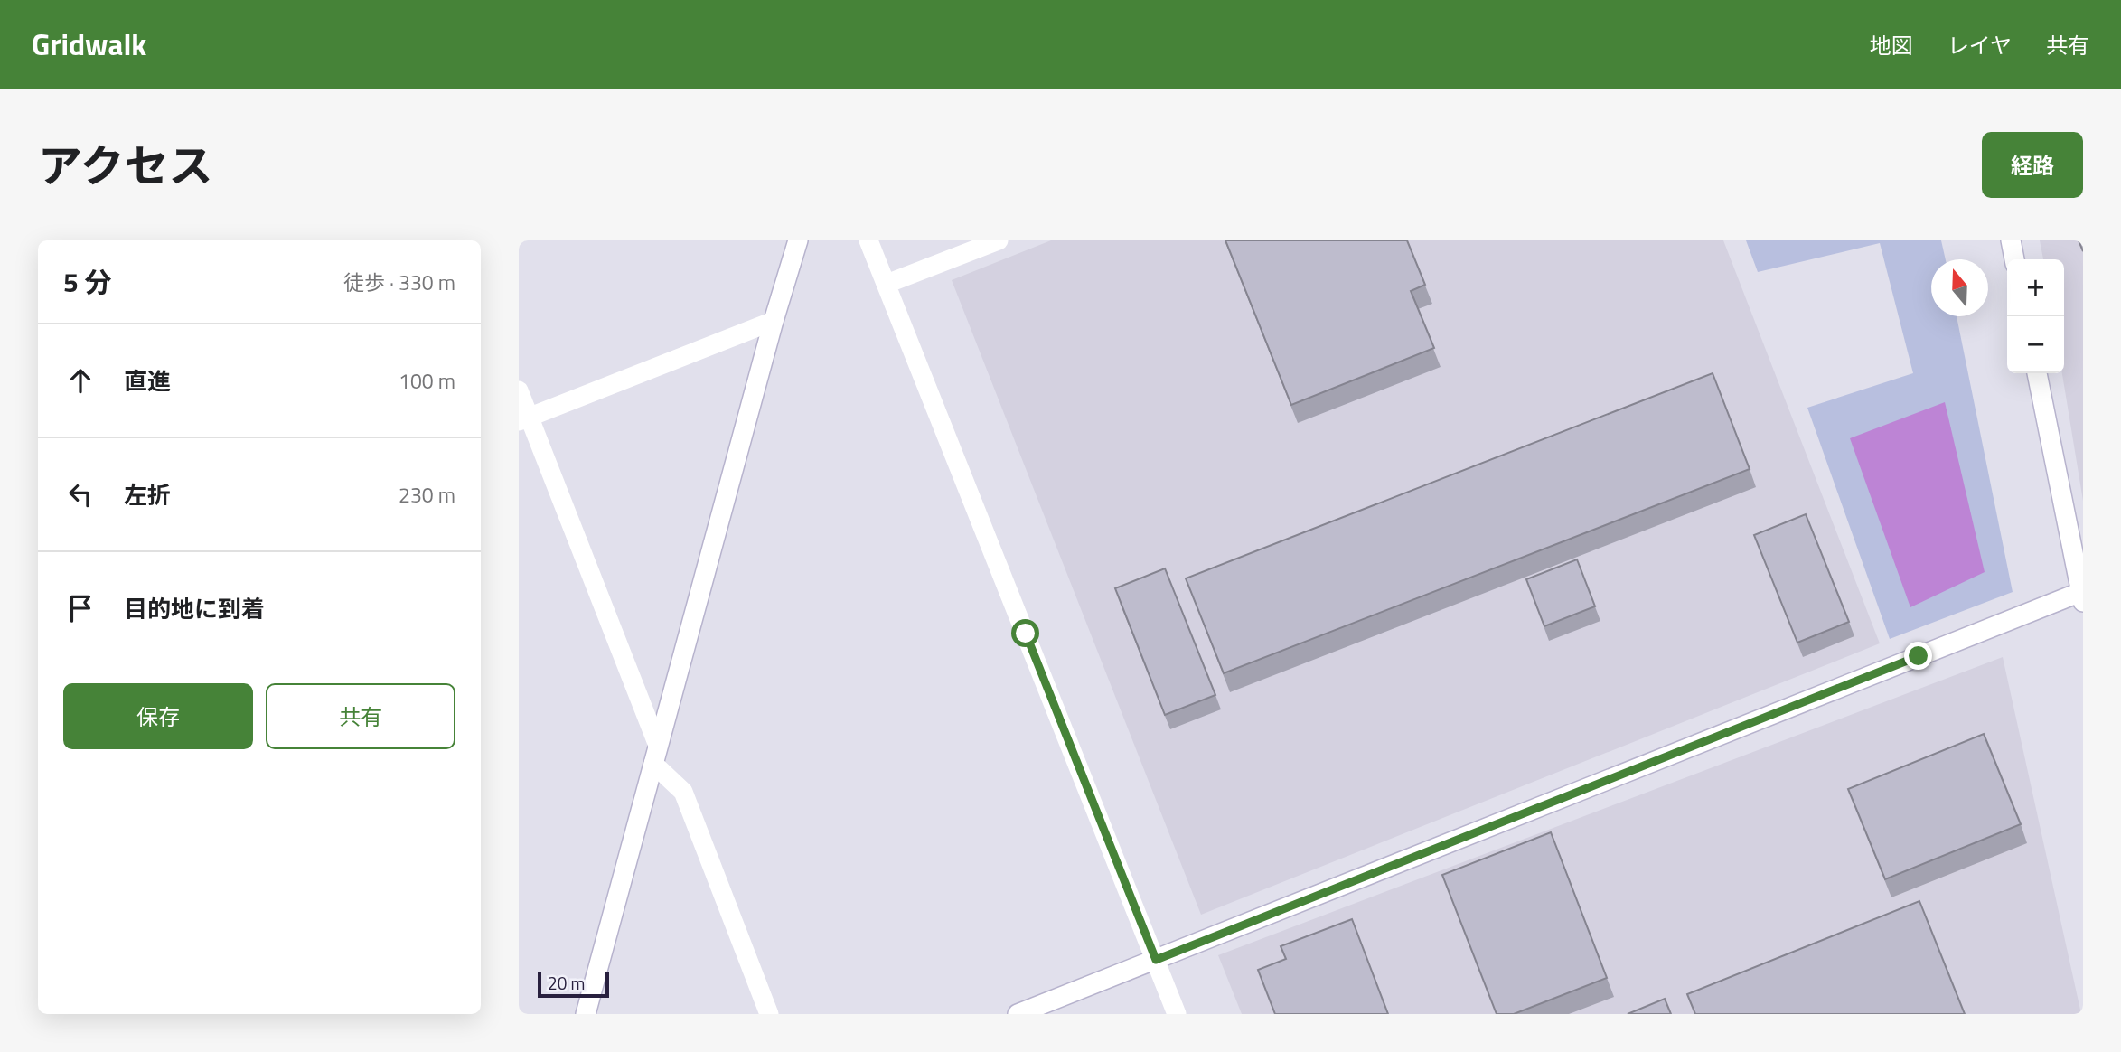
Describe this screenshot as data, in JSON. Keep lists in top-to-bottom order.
{
  "scale_bar": "20 m",
  "north": "top",
  "page": {
    "header": "Gridwalk",
    "nav": ["地図", "レイヤ", "共有"],
    "title": "アクセス",
    "buttons": [
      "経路",
      ["保存", "共有"]
    ],
    "heading": ["5 分", "徒歩 · 330 m"],
    "map_buttons": ["+", "−"],
    "list": [
      ["直進", "100 m"],
      ["左折", "230 m"],
      "目的地に到着"
    ],
    "scale": "20 m"
  }
}
